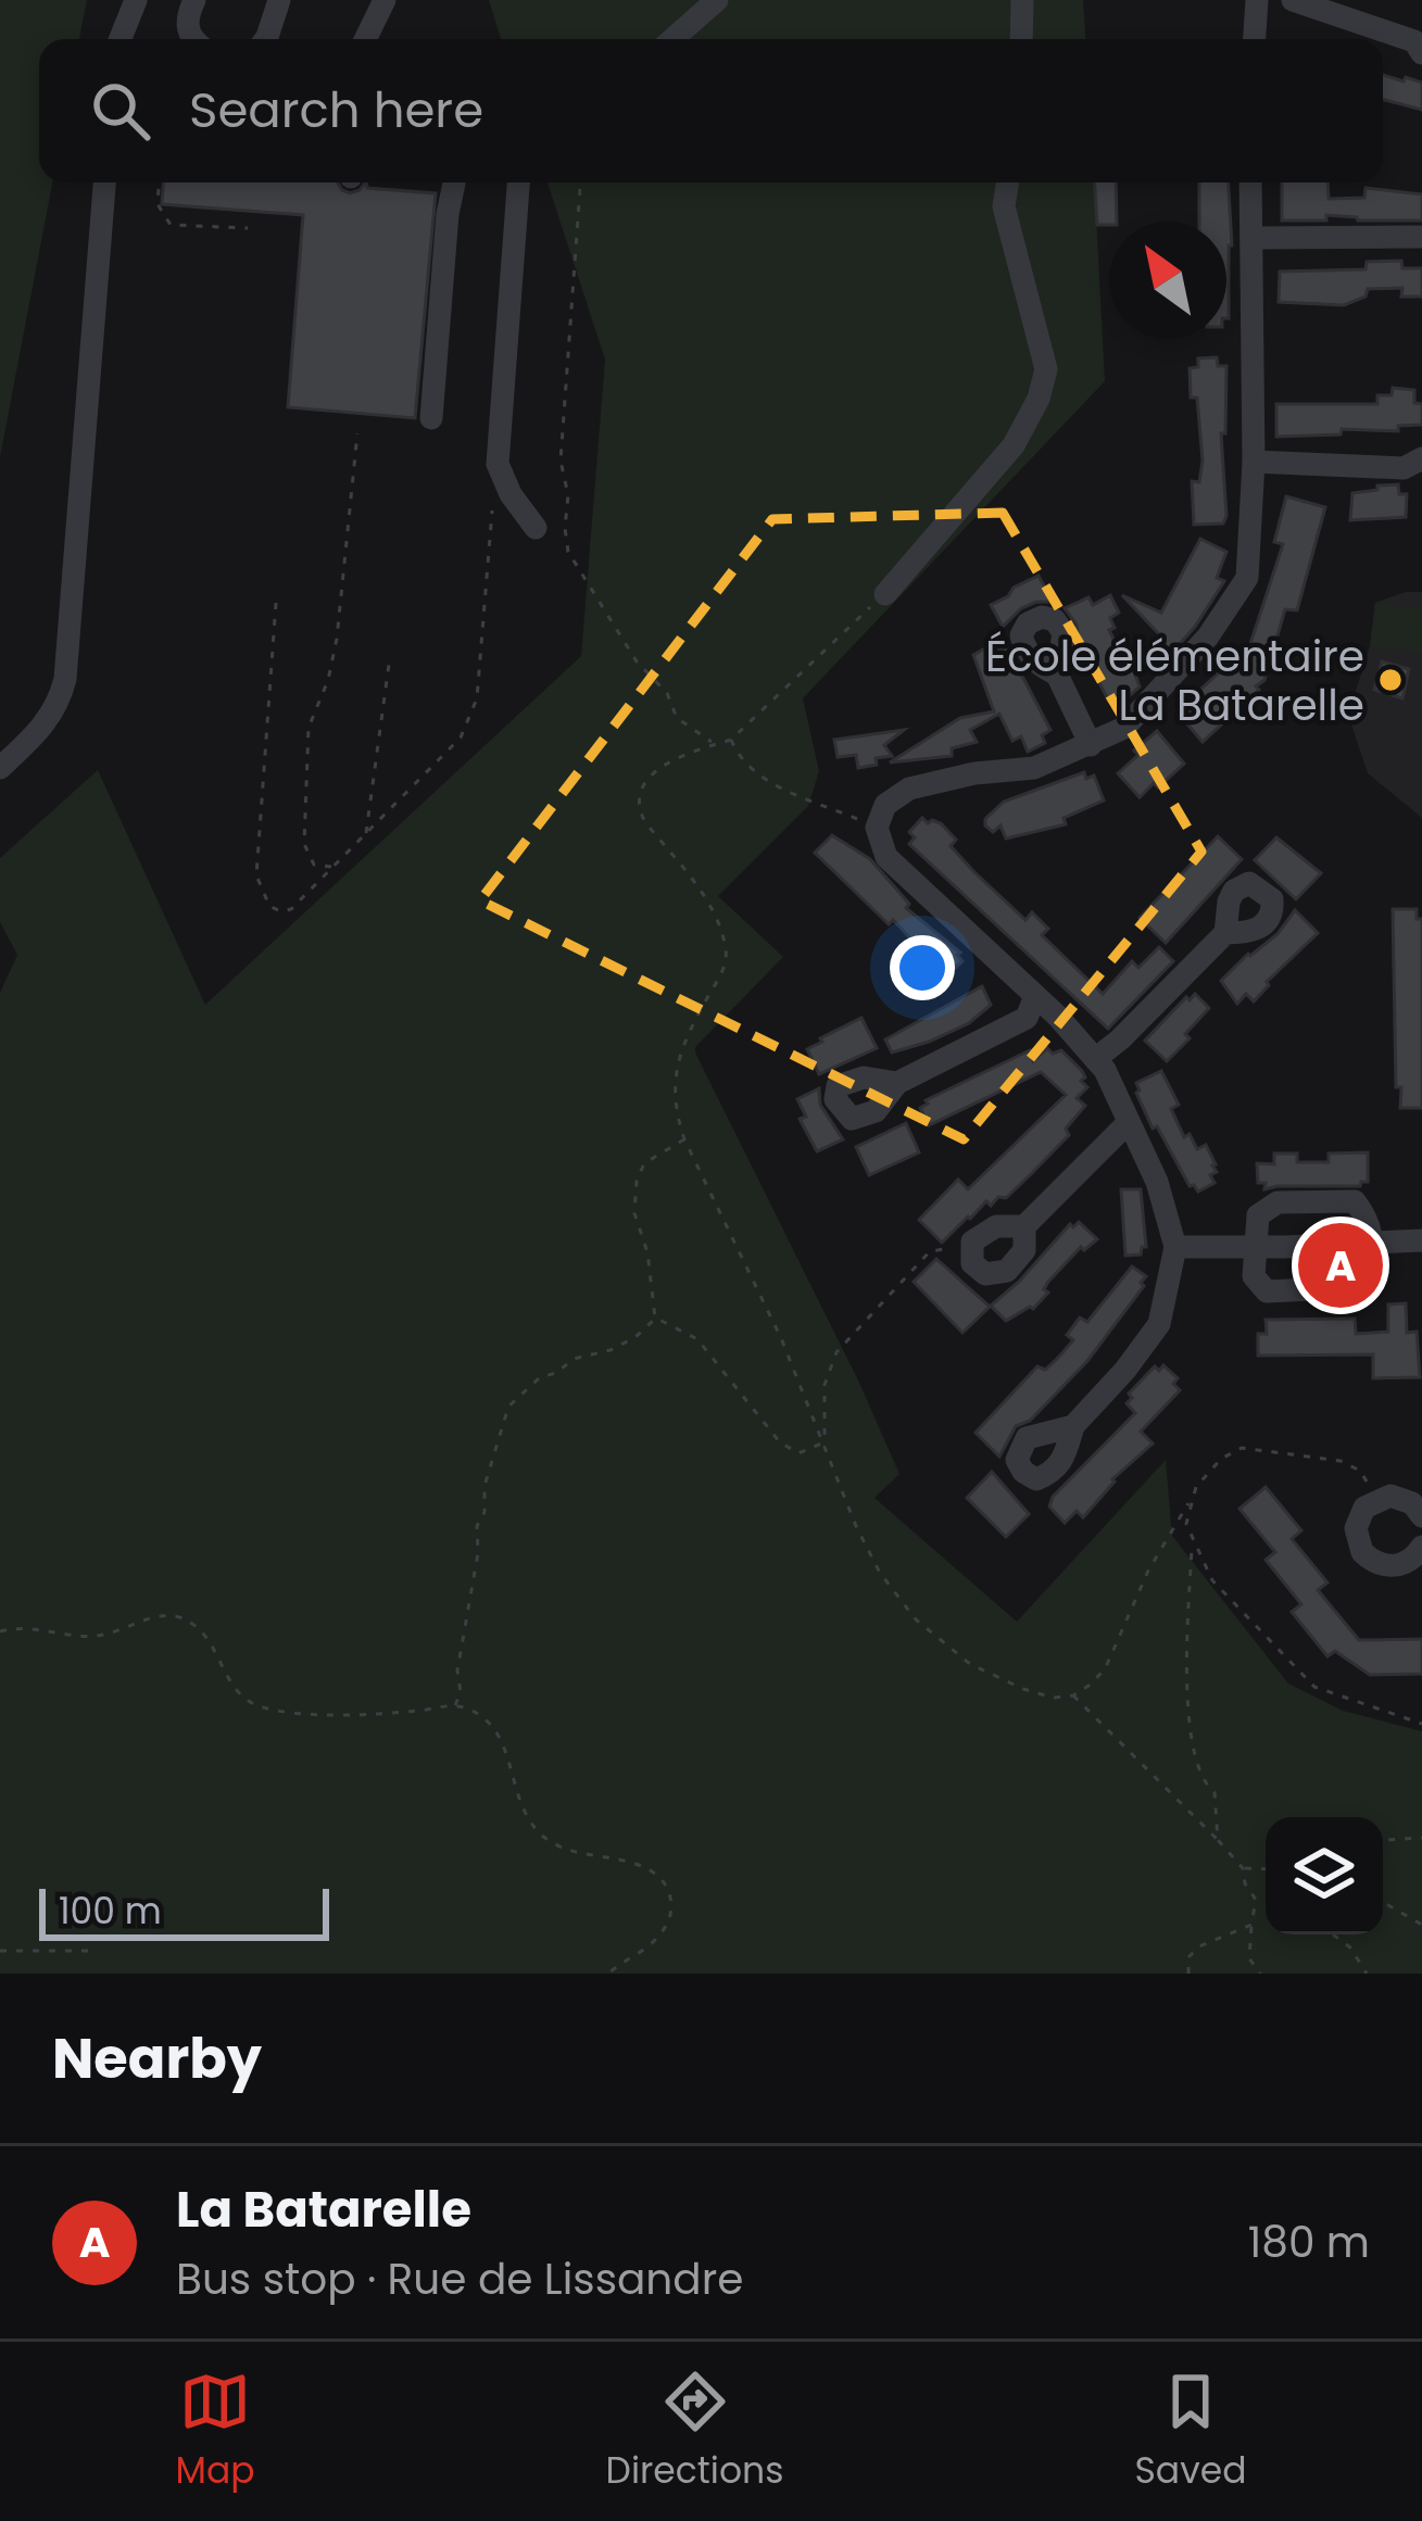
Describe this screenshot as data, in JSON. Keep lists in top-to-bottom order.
{
  "places": ["École élémentaire La Batarelle"],
  "scale_bar": "100 m",
  "north": "top left",
  "page": {
    "search": "Search here",
    "pins": "A",
    "scale": "100 m",
    "heading": "Nearby",
    "list": [
      {
        "mark": "A",
        "name": "La Batarelle",
        "note": "Bus stop · Rue de Lissandre",
        "value": "180 m"
      }
    ],
    "nav": ["Map", "Directions", "Saved"]
  }
}
